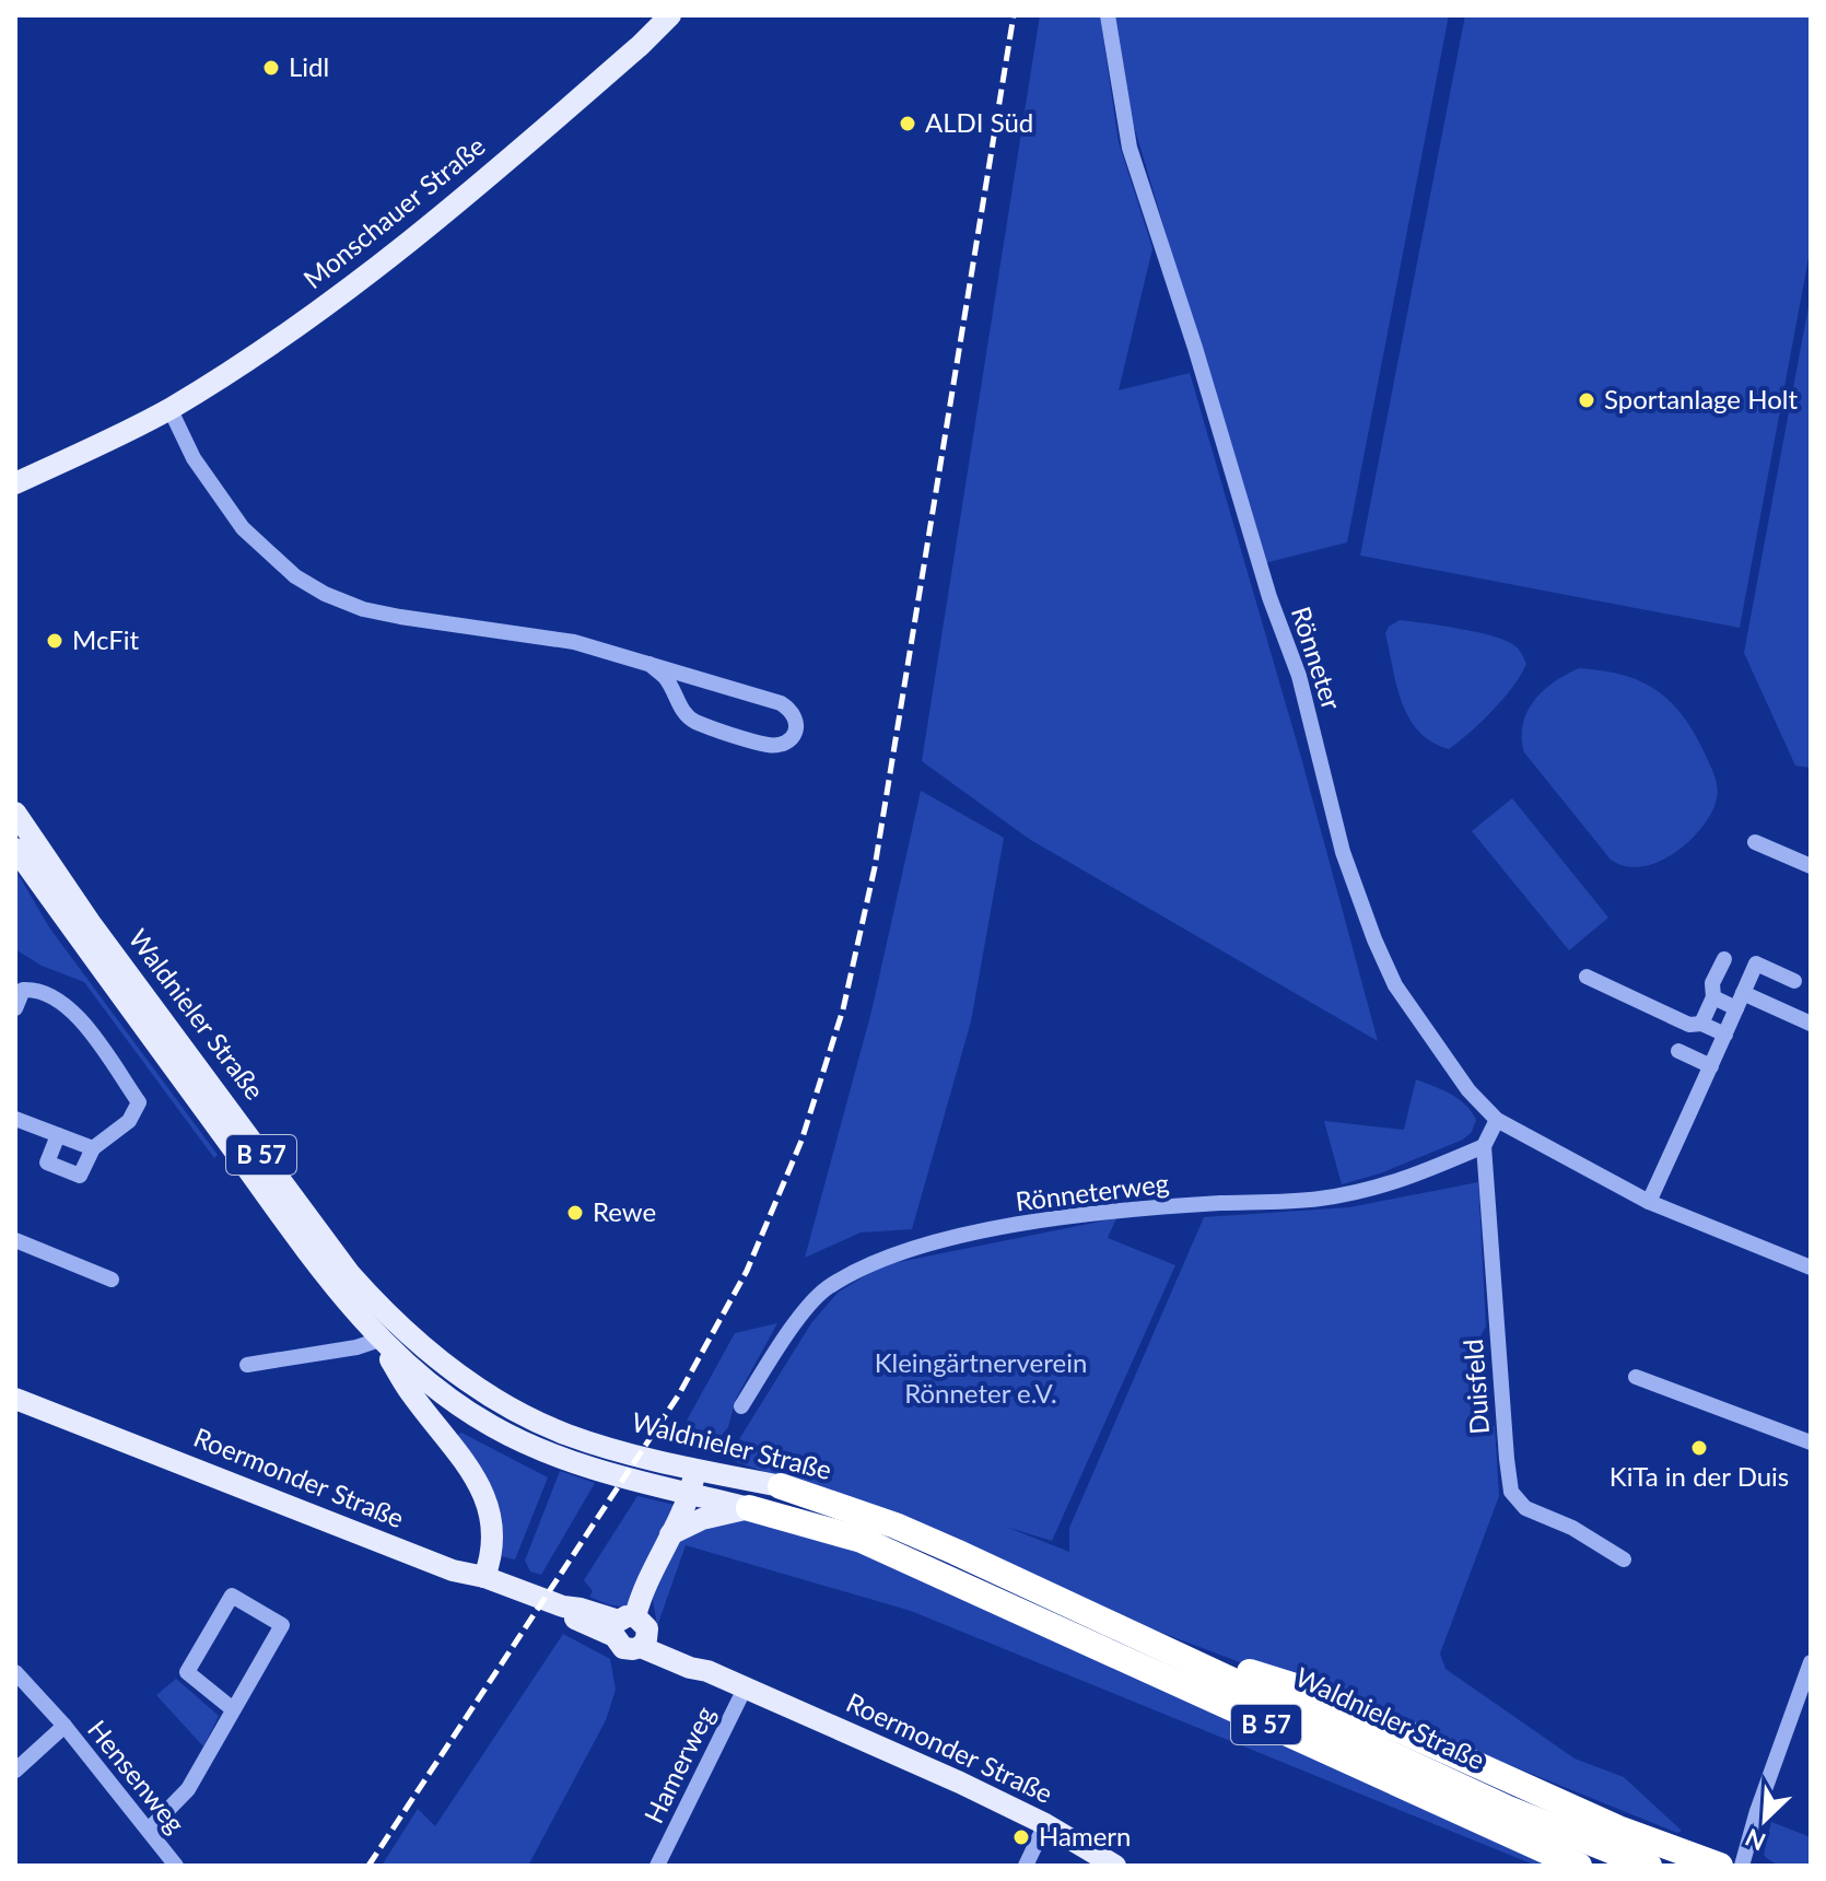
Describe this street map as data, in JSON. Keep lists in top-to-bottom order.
{
  "streets": {
    "highway": ["Waldnieler Straße", "B 57"],
    "main road": ["Monschauer Straße", "Roermonder Straße"],
    "street": [
      "Rönneter",
      "Rönneterweg",
      "Duisfeld",
      "Hamerweg",
      "Hensenweg"
    ]
  },
  "crossings": [
    ["Rönneterweg", "Duisfeld"],
    ["Roermonder Straße", "Hamerweg"]
  ],
  "parks": ["Kleingärtnerverein Rönneter e.V."],
  "places": [
    "Lidl",
    "ALDI Süd",
    "Sportanlage Holt",
    "McFit",
    "Rewe",
    "KiTa in der Duis",
    "Hamern"
  ],
  "north": "bottom left"
}
